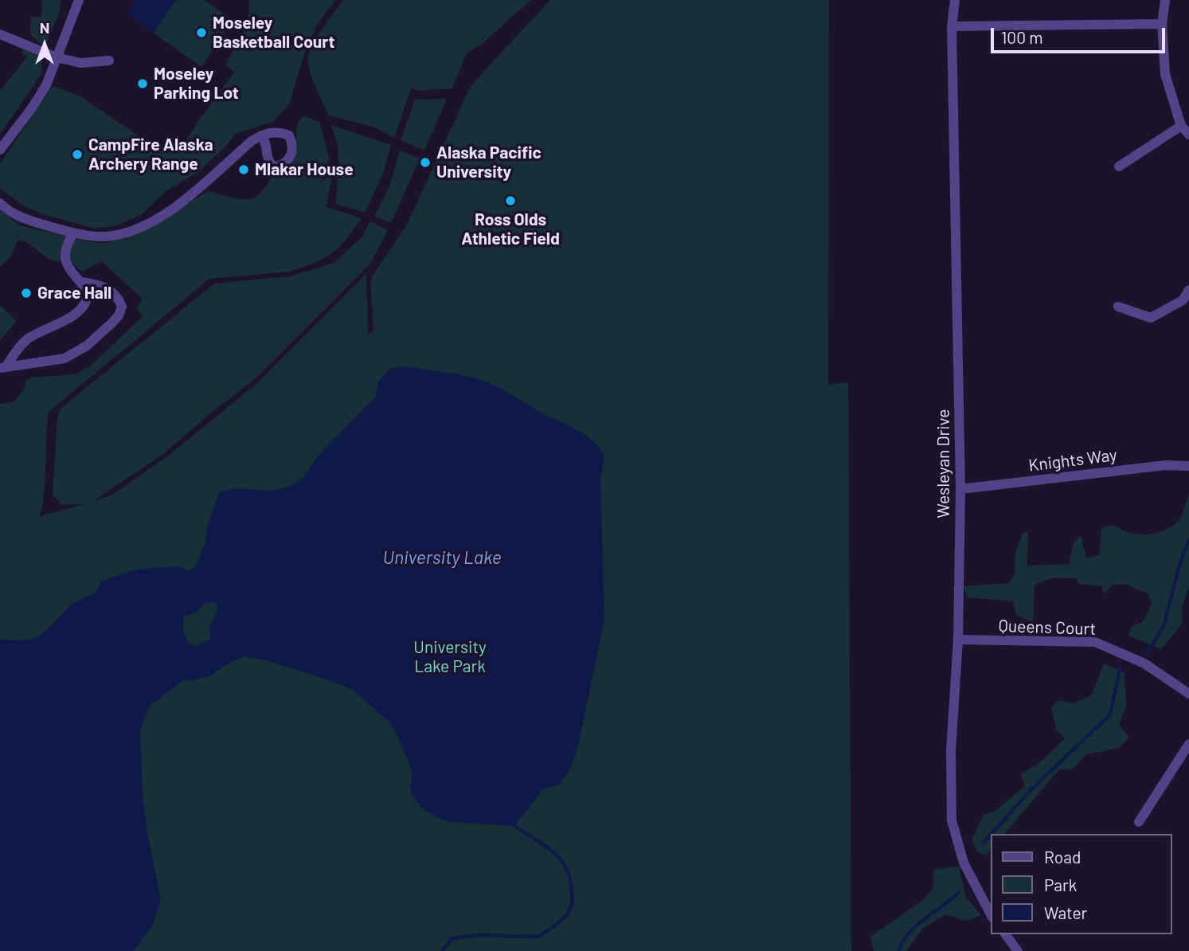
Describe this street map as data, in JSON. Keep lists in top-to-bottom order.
{
  "streets": {
    "street": ["Knights Way", "Wesleyan Drive", "Queens Court"]
  },
  "crossings": [
    ["Knights Way", "Wesleyan Drive"],
    ["Wesleyan Drive", "Queens Court"]
  ],
  "water": ["University Lake"],
  "parks": ["University Lake Park"],
  "places": [
    "Moseley Basketball Court",
    "Moseley Parking Lot",
    "CampFire Alaska Archery Range",
    "Alaska Pacific University",
    "Mlakar House",
    "Ross Olds Athletic Field",
    "Grace Hall"
  ],
  "legend": ["Road", "Park", "Water"],
  "scale_bar": "100 m",
  "north": "top"
}
